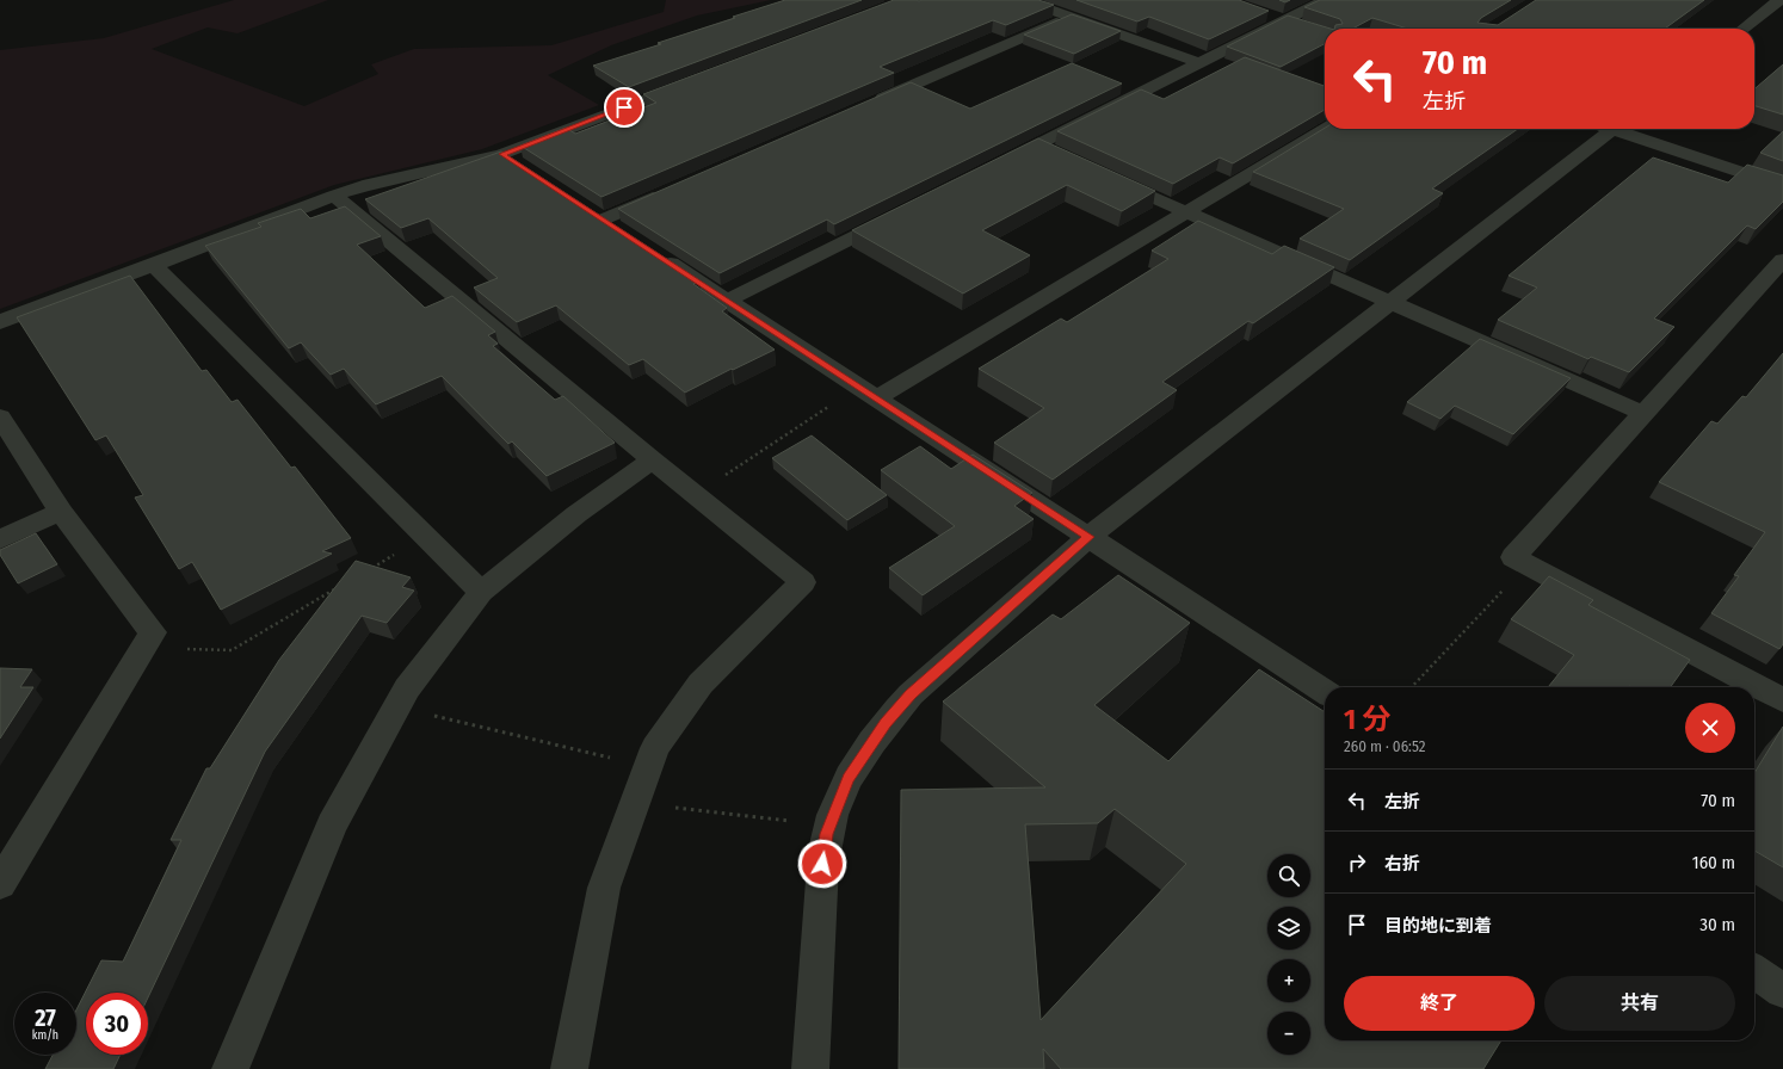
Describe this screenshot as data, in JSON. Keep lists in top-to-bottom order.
{
  "page": {
    "turn": ["70 m", "左折"],
    "heading": ["1 分", "260 m · 06:52"],
    "list": [
      {
        "name": "左折",
        "value": "70 m"
      },
      {
        "name": "右折",
        "value": "160 m"
      },
      {
        "name": "目的地に到着",
        "value": "30 m"
      }
    ],
    "map_buttons": ["+", "−"],
    "buttons": ["終了", "共有"],
    "speed": "27 km/h",
    "limit": "30"
  }
}
